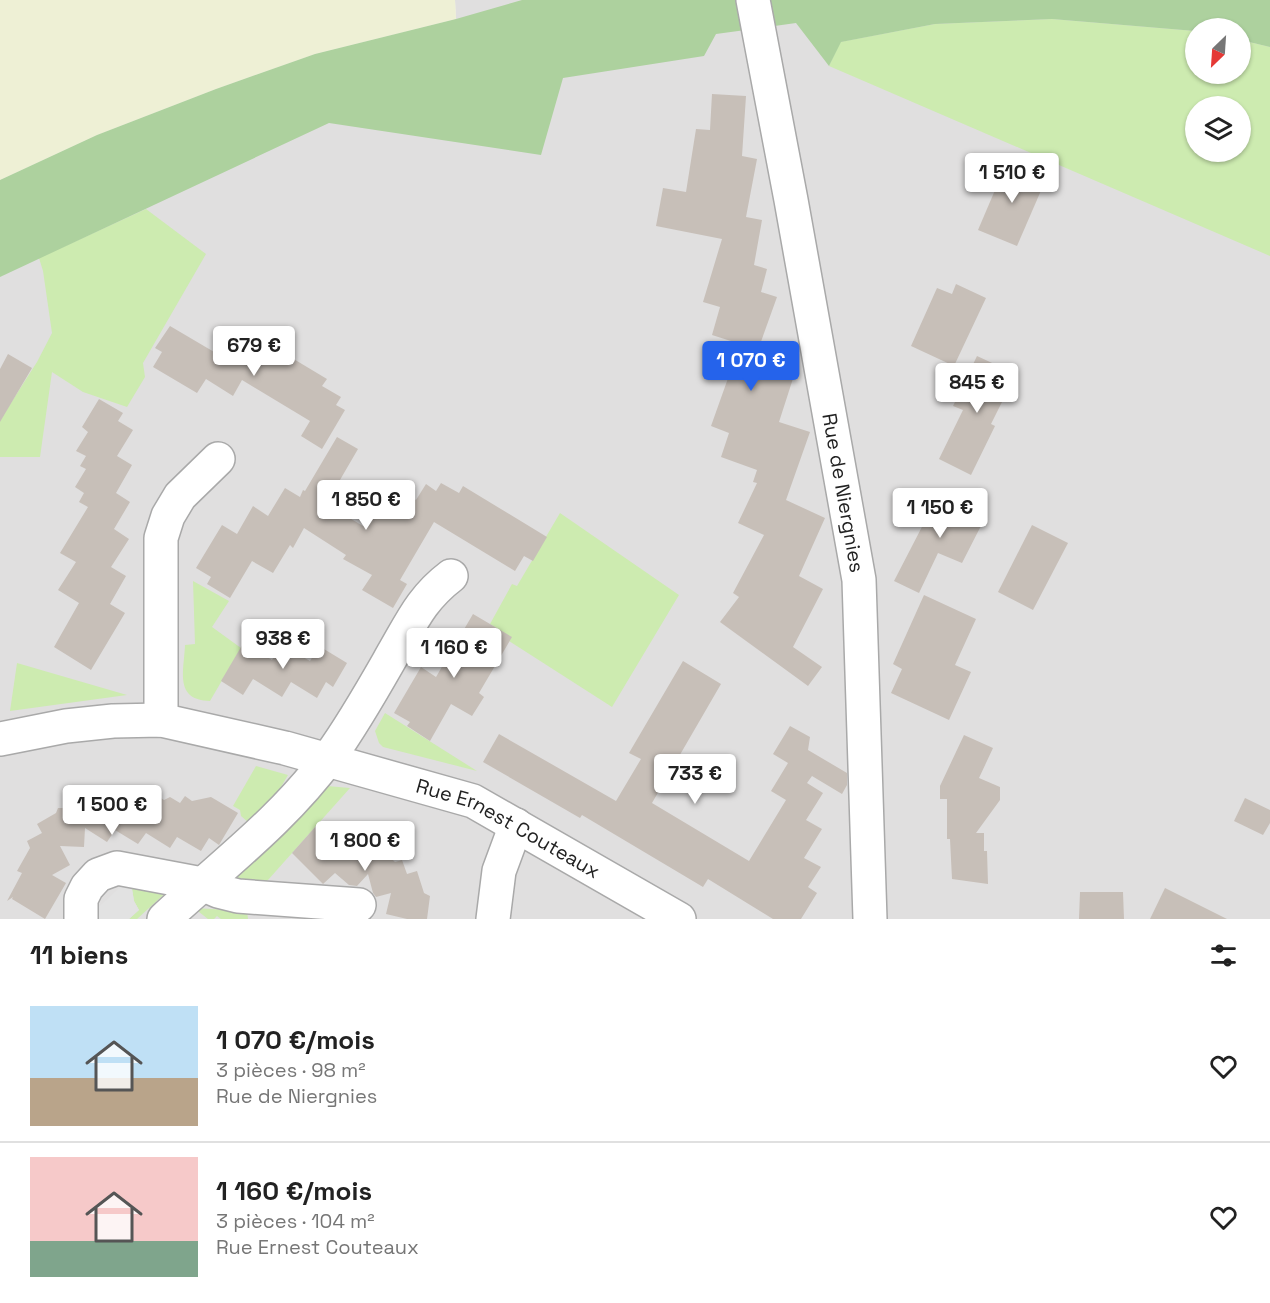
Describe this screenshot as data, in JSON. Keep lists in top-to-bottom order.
{
  "streets": {
    "street": ["Rue de Niergnies", "Rue Ernest Couteaux"]
  },
  "north": "bottom left",
  "page": {
    "price": [
      "1 510 €",
      "679 €",
      "1 070 €",
      "845 €",
      "1 850 €",
      "1 150 €",
      "938 €",
      "1 160 €",
      "733 €",
      "1 500 €",
      "1 800 €"
    ],
    "heading": "11 biens",
    "list": [
      {
        "name": "1 070 €/mois",
        "note": "3 pièces · 98 m² · Rue de Niergnies"
      },
      {
        "name": "1 160 €/mois",
        "note": "3 pièces · 104 m² · Rue Ernest Couteaux"
      }
    ]
  }
}
